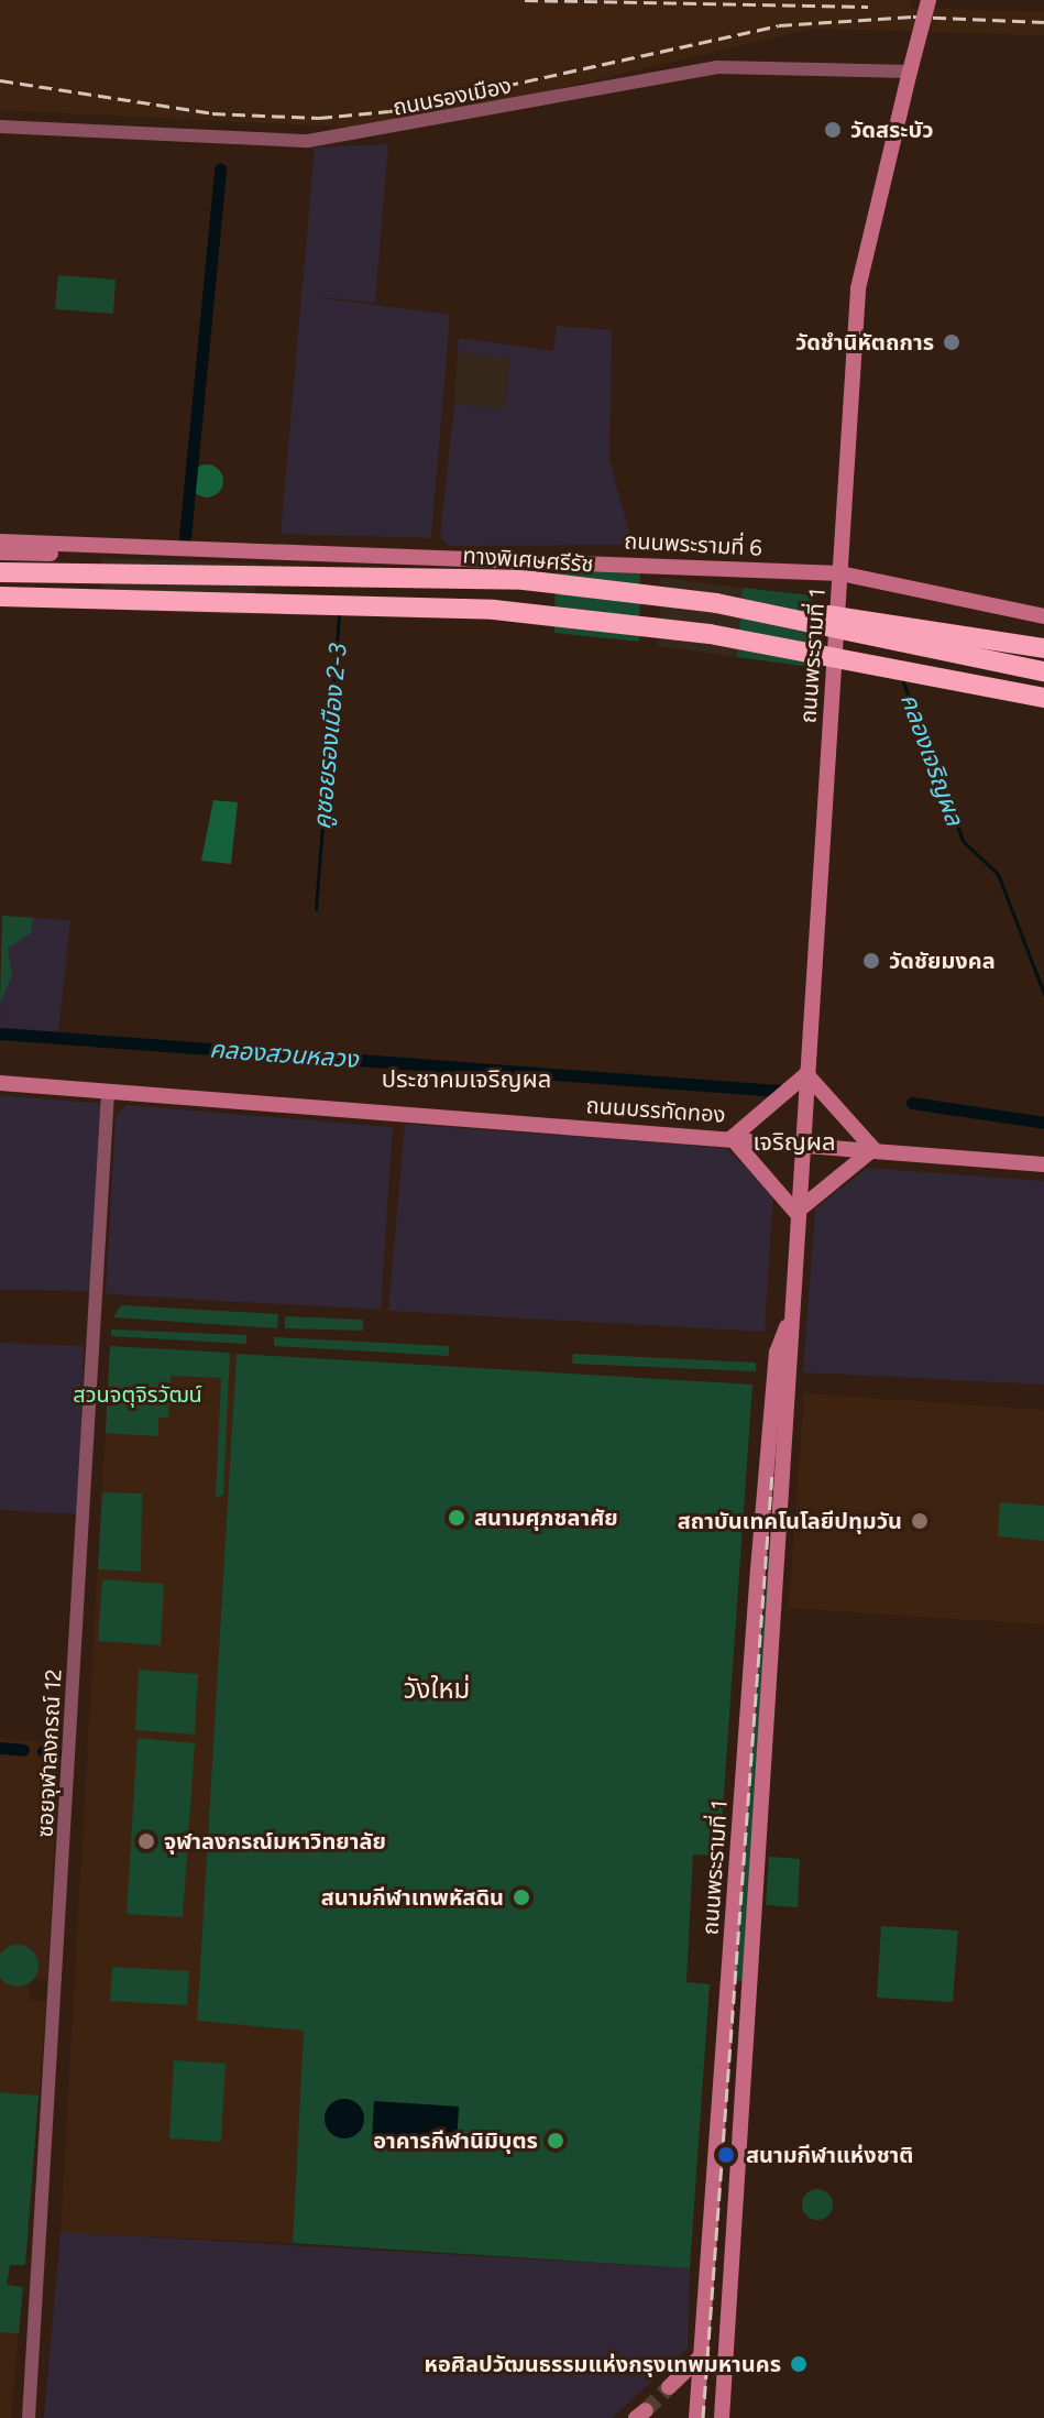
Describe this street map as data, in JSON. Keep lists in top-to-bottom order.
{
  "streets": {
    "highway": ["ทางพิเศษศรีรัช"],
    "main road": ["ถนนพระรามที่ 6", "ถนนพระรามที่ 1", "ถนนบรรทัดทอง"],
    "street": ["ถนนรองเมือง", "ซอยจุฬาลงกรณ์ 12"]
  },
  "crossings": [
    ["ถนนรองเมือง", "ถนนพระรามที่ 1"],
    ["ถนนพระรามที่ 6", "ถนนพระรามที่ 1"],
    ["ถนนพระรามที่ 1", "ถนนบรรทัดทอง"],
    ["ถนนบรรทัดทอง", "ซอยจุฬาลงกรณ์ 12"]
  ],
  "districts": ["ประชาคมเจริญผล", "เจริญผล", "วังใหม่"],
  "water": ["คูซอยรองเมือง 2-3", "คลองเจริญผล", "คลองสวนหลวง"],
  "parks": ["สวนจตุจิรวัฒน์"],
  "places": [
    "วัดสระบัว",
    "วัดชำนิหัตถการ",
    "วัดชัยมงคล",
    "สนามศุภชลาศัย",
    "สถาบันเทคโนโลยีปทุมวัน",
    "จุฬาลงกรณ์มหาวิทยาลัย",
    "สนามกีฬาเทพหัสดิน",
    "อาคารกีฬานิมิบุตร",
    "สนามกีฬาแห่งชาติ",
    "หอศิลปวัฒนธรรมแห่งกรุงเทพมหานคร"
  ]
}
